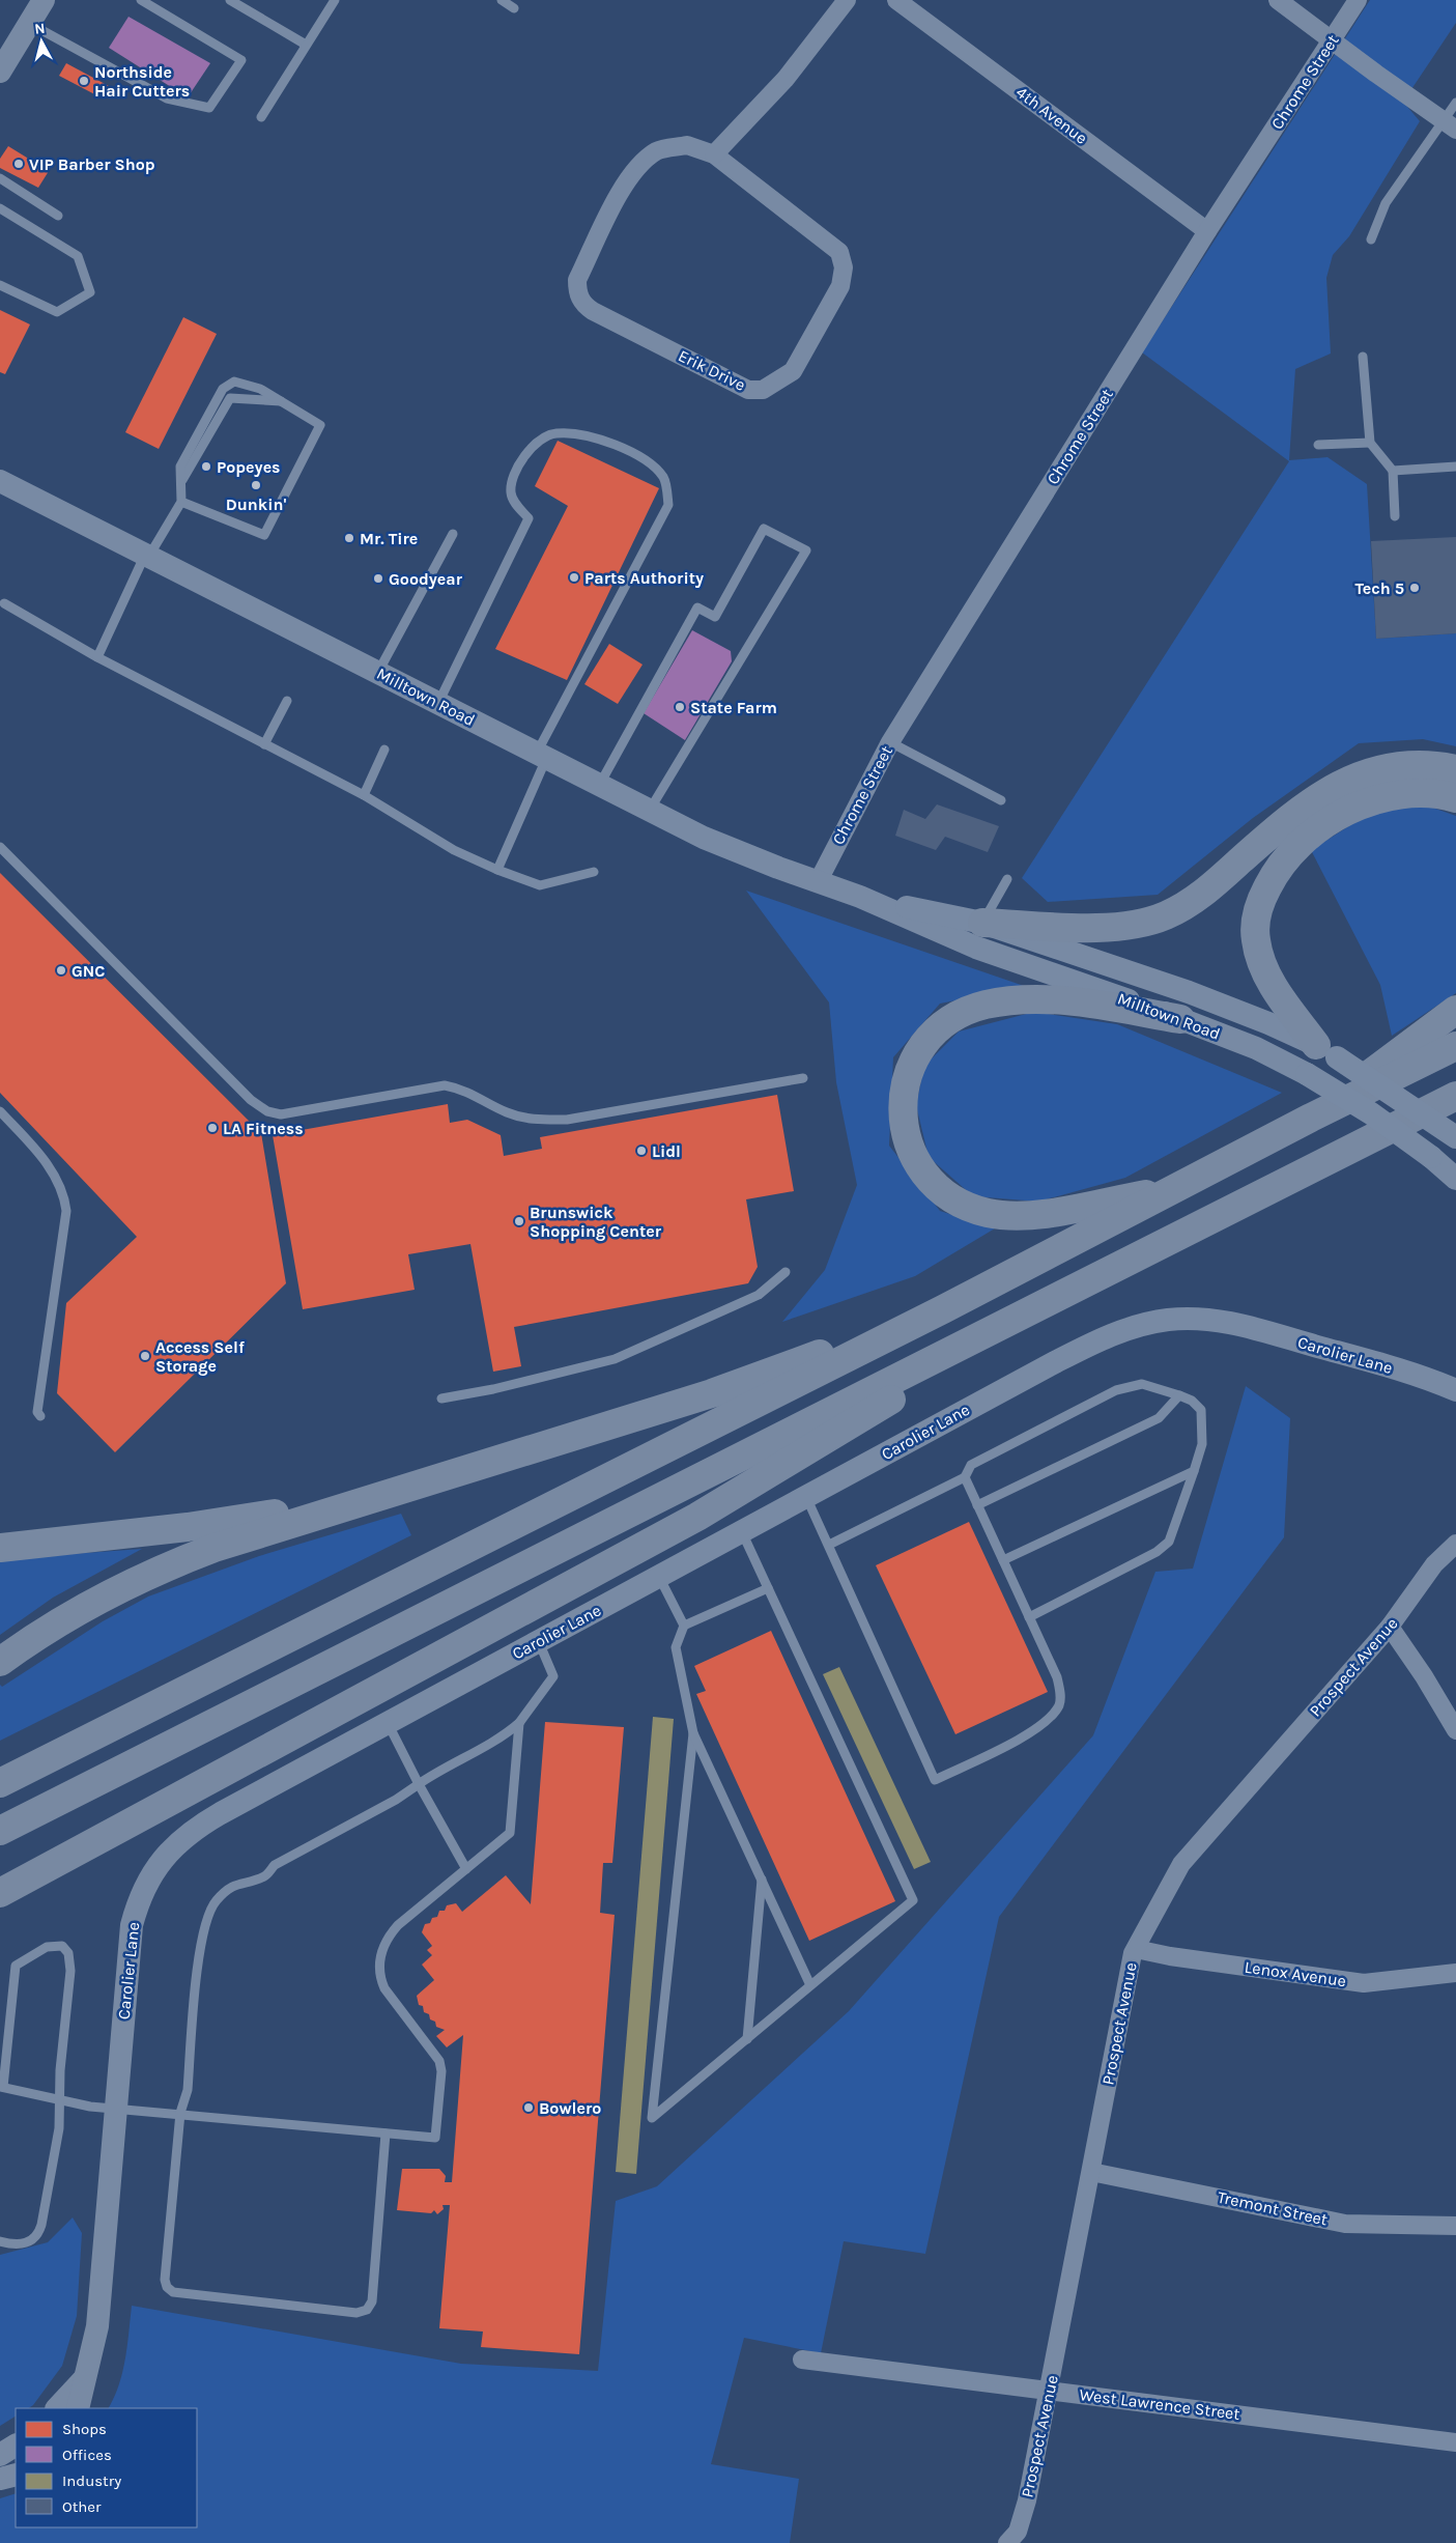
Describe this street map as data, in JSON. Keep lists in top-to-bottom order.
{
  "streets": {
    "street": [
      "Chrome Street",
      "4th Avenue",
      "Erik Drive",
      "Milltown Road",
      "Carolier Lane",
      "Prospect Avenue",
      "Lenox Avenue",
      "Tremont Street",
      "West Lawrence Street"
    ]
  },
  "crossings": [
    ["Chrome Street", "4th Avenue"],
    ["Chrome Street", "Milltown Road"],
    ["Prospect Avenue", "Lenox Avenue"],
    ["Prospect Avenue", "Tremont Street"],
    ["Prospect Avenue", "West Lawrence Street"]
  ],
  "places": [
    "Northside Hair Cutters",
    "VIP Barber Shop",
    "Popeyes",
    "Dunkin'",
    "Mr. Tire",
    "Parts Authority",
    "Goodyear",
    "Tech 5",
    "State Farm",
    "GNC",
    "LA Fitness",
    "Lidl",
    "Brunswick Shopping Center",
    "Access Self Storage",
    "Bowlero"
  ],
  "legend": [
    "Shops",
    "Offices",
    "Industry",
    "Other"
  ],
  "north": "top"
}
